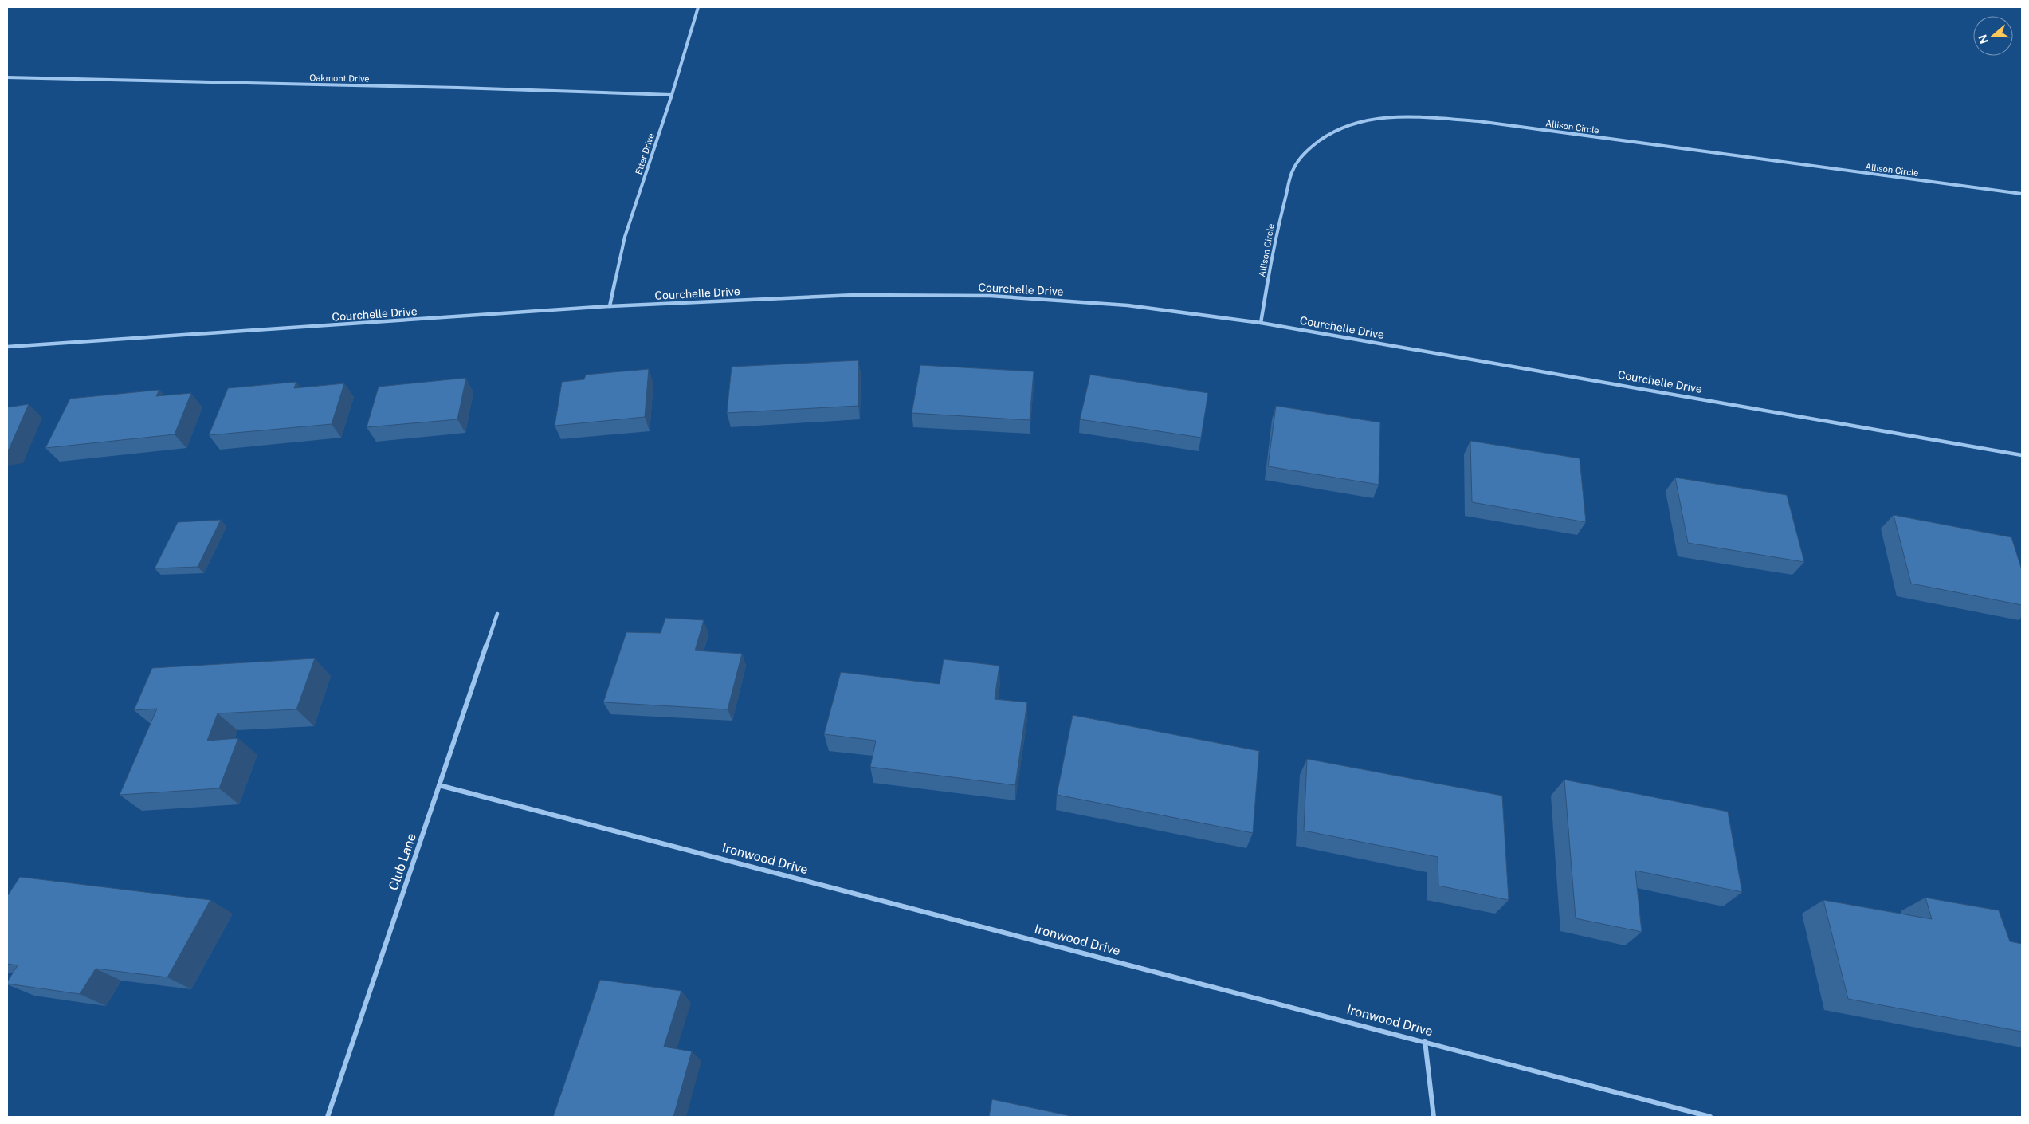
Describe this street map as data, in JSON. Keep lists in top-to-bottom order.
{
  "streets": {
    "street": [
      "Oakmont Drive",
      "Allison Circle",
      "Etter Drive",
      "Courchelle Drive",
      "Ironwood Drive",
      "Club Lane"
    ]
  },
  "crossings": [
    ["Oakmont Drive", "Etter Drive"],
    ["Allison Circle", "Courchelle Drive"],
    ["Etter Drive", "Courchelle Drive"],
    ["Ironwood Drive", "Club Lane"]
  ],
  "north": "left"
}
